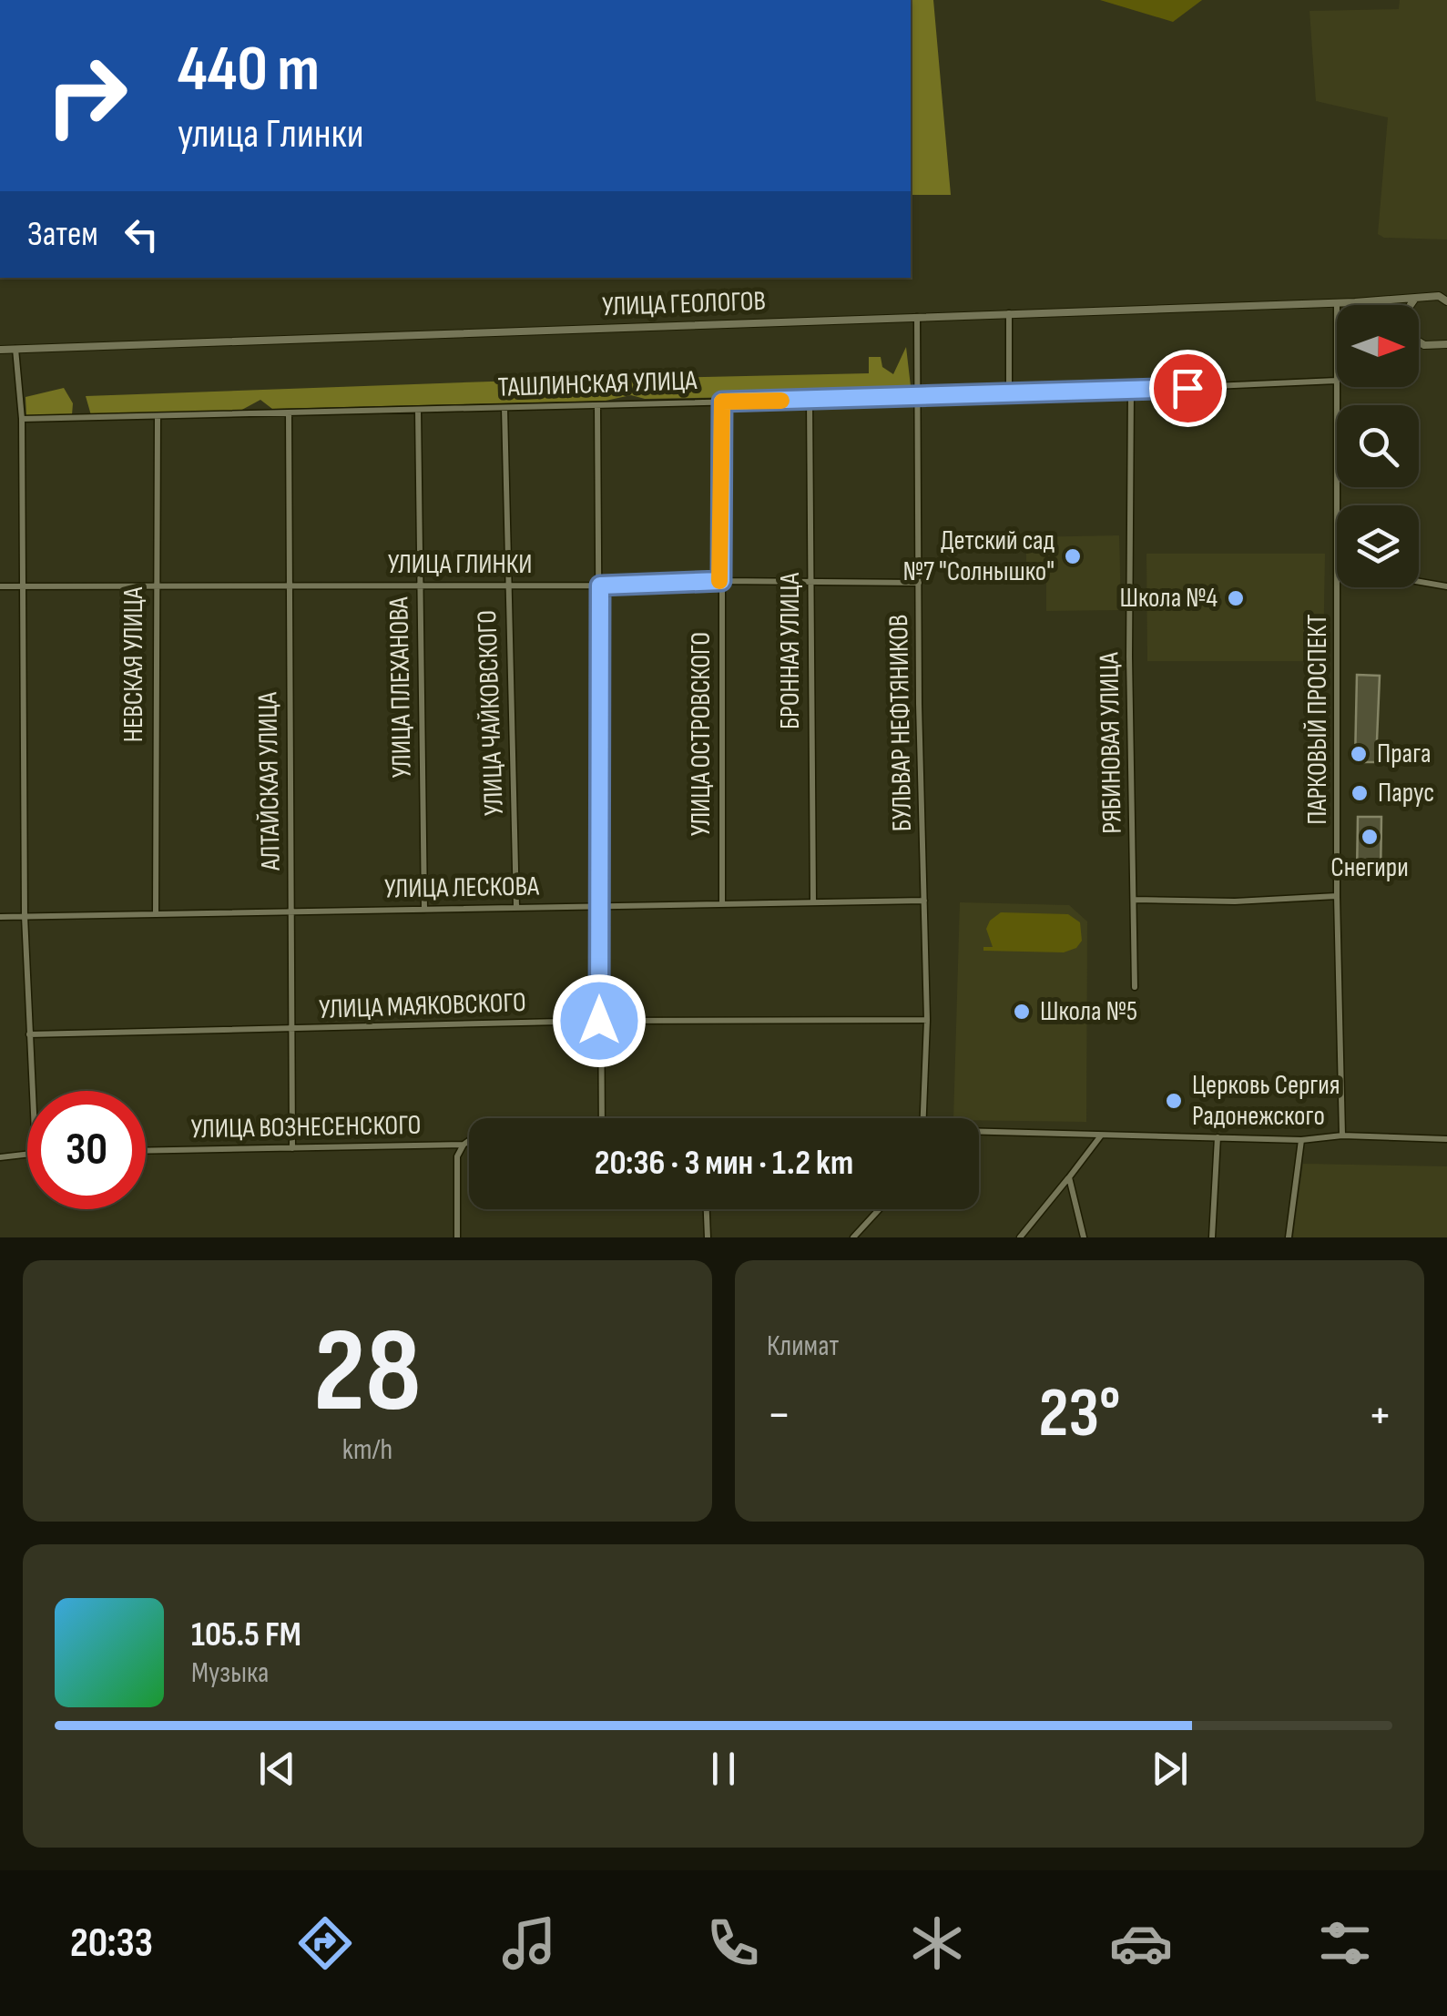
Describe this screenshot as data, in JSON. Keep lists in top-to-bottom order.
{
  "streets": {
    "main road": ["УЛИЦА ГЕОЛОГОВ"],
    "street": [
      "ТАШЛИНСКАЯ УЛИЦА",
      "УЛИЦА ГЛИНКИ",
      "БРОННАЯ УЛИЦА",
      "НЕВСКАЯ УЛИЦА",
      "УЛИЦА ПЛЕХАНОВА",
      "УЛИЦА ЧАЙКОВСКОГО",
      "ПАРКОВЫЙ ПРОСПЕКТ",
      "БУЛЬВАР НЕФТЯНИКОВ",
      "УЛИЦА ОСТРОВСКОГО",
      "РЯБИНОВАЯ УЛИЦА",
      "АЛТАЙСКАЯ УЛИЦА",
      "УЛИЦА ЛЕСКОВА",
      "УЛИЦА МАЯКОВСКОГО",
      "УЛИЦА ВОЗНЕСЕНСКОГО"
    ]
  },
  "crossings": [
    ["УЛИЦА ГЕОЛОГОВ", "БУЛЬВАР НЕФТЯНИКОВ"],
    ["ТАШЛИНСКАЯ УЛИЦА", "БРОННАЯ УЛИЦА"],
    ["ТАШЛИНСКАЯ УЛИЦА", "НЕВСКАЯ УЛИЦА"],
    ["ТАШЛИНСКАЯ УЛИЦА", "УЛИЦА ПЛЕХАНОВА"],
    ["ТАШЛИНСКАЯ УЛИЦА", "УЛИЦА ЧАЙКОВСКОГО"],
    ["ТАШЛИНСКАЯ УЛИЦА", "БУЛЬВАР НЕФТЯНИКОВ"],
    ["ТАШЛИНСКАЯ УЛИЦА", "УЛИЦА ОСТРОВСКОГО"],
    ["ТАШЛИНСКАЯ УЛИЦА", "РЯБИНОВАЯ УЛИЦА"],
    ["ТАШЛИНСКАЯ УЛИЦА", "АЛТАЙСКАЯ УЛИЦА"],
    ["УЛИЦА ГЛИНКИ", "БРОННАЯ УЛИЦА"],
    ["УЛИЦА ГЛИНКИ", "НЕВСКАЯ УЛИЦА"],
    ["УЛИЦА ГЛИНКИ", "УЛИЦА ПЛЕХАНОВА"],
    ["УЛИЦА ГЛИНКИ", "УЛИЦА ЧАЙКОВСКОГО"],
    ["УЛИЦА ГЛИНКИ", "БУЛЬВАР НЕФТЯНИКОВ"],
    ["УЛИЦА ГЛИНКИ", "УЛИЦА ОСТРОВСКОГО"],
    ["УЛИЦА ГЛИНКИ", "АЛТАЙСКАЯ УЛИЦА"],
    ["БРОННАЯ УЛИЦА", "УЛИЦА ЛЕСКОВА"],
    ["НЕВСКАЯ УЛИЦА", "УЛИЦА ЛЕСКОВА"],
    ["УЛИЦА ПЛЕХАНОВА", "УЛИЦА ЛЕСКОВА"],
    ["УЛИЦА ЧАЙКОВСКОГО", "УЛИЦА ЛЕСКОВА"],
    ["БУЛЬВАР НЕФТЯНИКОВ", "УЛИЦА ЛЕСКОВА"],
    ["БУЛЬВАР НЕФТЯНИКОВ", "УЛИЦА МАЯКОВСКОГО"],
    ["УЛИЦА ОСТРОВСКОГО", "УЛИЦА ЛЕСКОВА"],
    ["АЛТАЙСКАЯ УЛИЦА", "УЛИЦА ЛЕСКОВА"],
    ["АЛТАЙСКАЯ УЛИЦА", "УЛИЦА МАЯКОВСКОГО"],
    ["АЛТАЙСКАЯ УЛИЦА", "УЛИЦА ВОЗНЕСЕНСКОГО"]
  ],
  "places": [
    "Детский сад №7 \"Солнышко\"",
    "Школа №4",
    "Прага",
    "Парус",
    "Снегири",
    "Школа №5",
    "Церковь Сергия Радонежского"
  ],
  "north": "right",
  "page": {
    "turn": ["440 m", "улица Глинки"],
    "then": "Затем",
    "limit": "30",
    "trip": "20:36 · 3 мин · 1.2 km",
    "tile": [
      ["28", "km/h"],
      "Климат"
    ],
    "heat": ["−", "23°", "+"],
    "song": ["105.5 FM", "Музыка"],
    "tabs": "20:33"
  }
}
